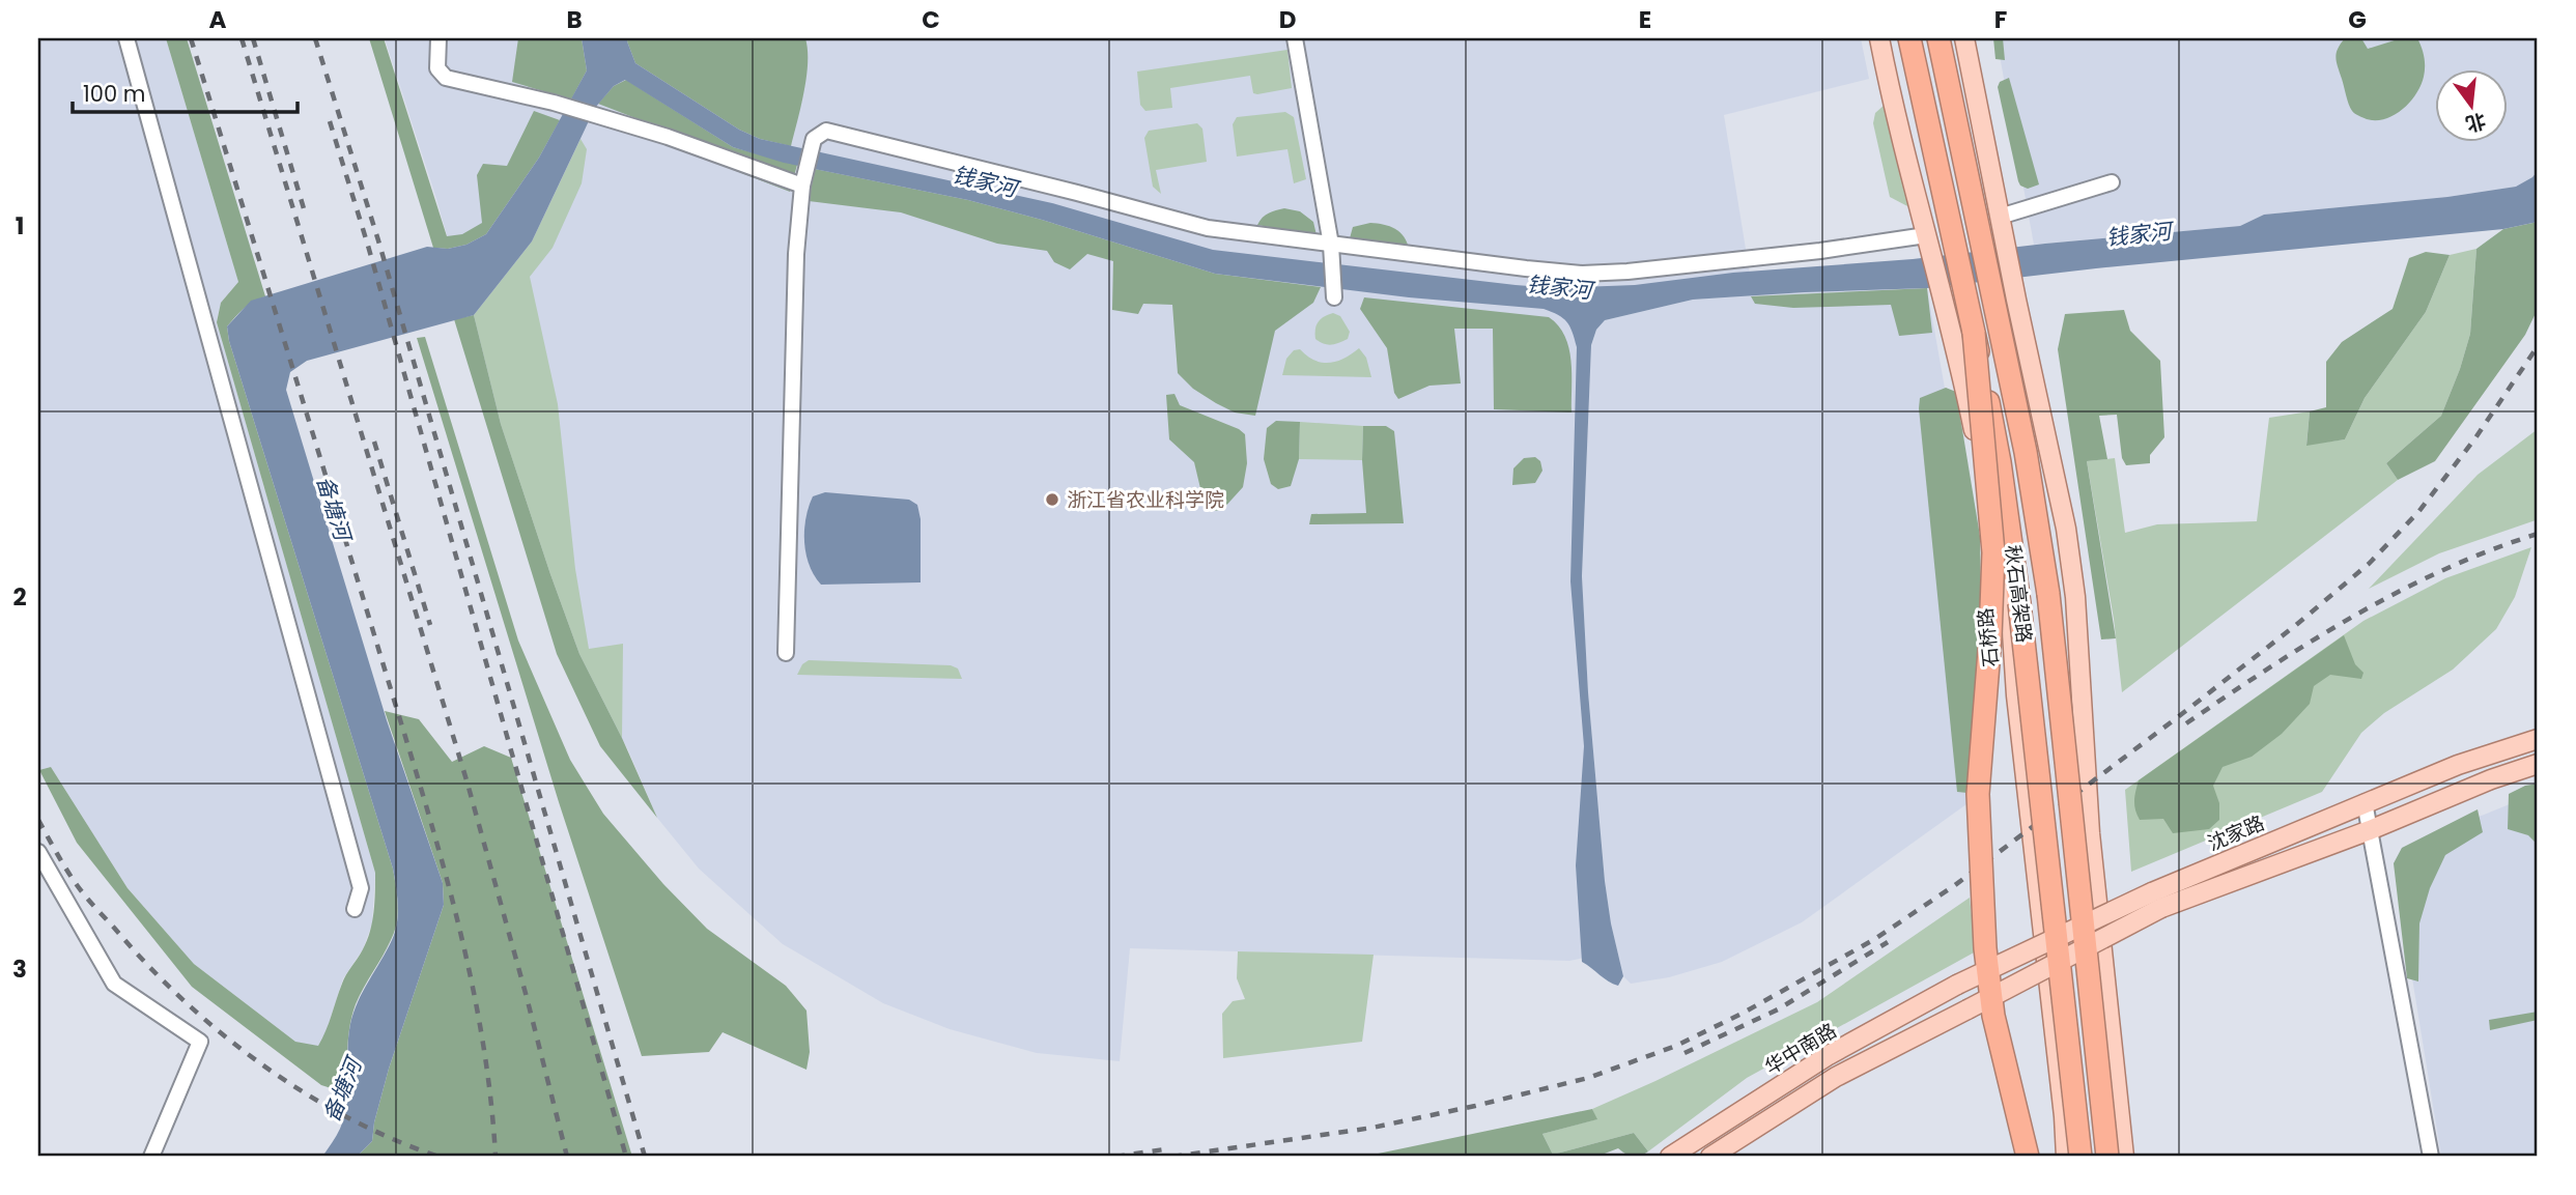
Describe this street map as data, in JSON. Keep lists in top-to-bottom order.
{
  "streets": {
    "highway": ["秋石高架路"],
    "main road": ["石桥路", "沈家路", "华中南路"]
  },
  "crossings": [
    ["沈家路", "华中南路"]
  ],
  "water": ["钱家河", "备塘河"],
  "places": ["浙江省农业科学院"],
  "scale_bar": "100 m",
  "north": "bottom",
  "grid": {
    "columns": [
      "A",
      "B",
      "C",
      "D",
      "E",
      "F",
      "G"
    ],
    "rows": ["1", "2", "3"]
  }
}
